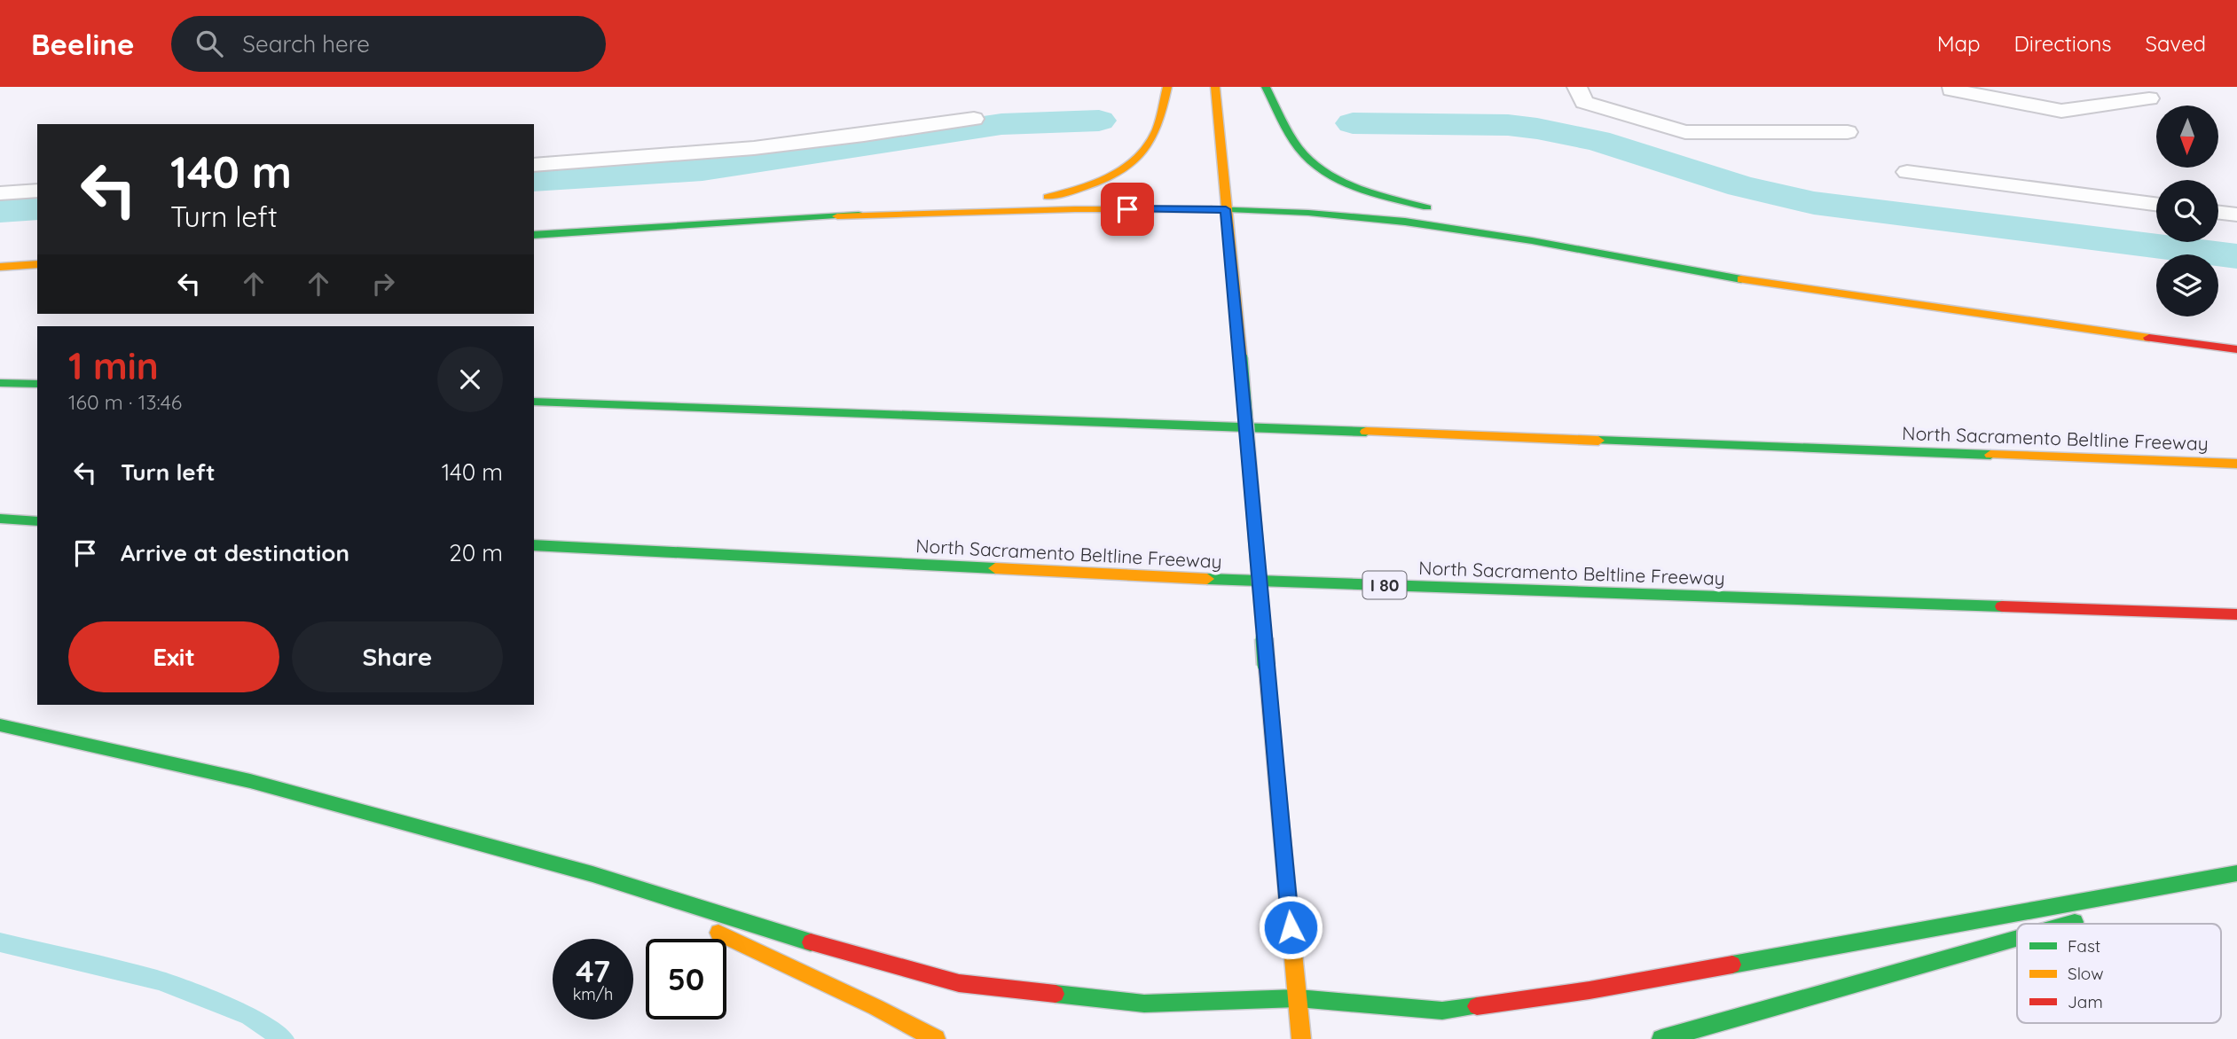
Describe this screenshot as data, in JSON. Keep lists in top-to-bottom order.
{
  "streets": {
    "main road": ["North Sacramento Beltline Freeway", "I 80"]
  },
  "legend": ["Fast", "Slow", "Jam"],
  "north": "bottom",
  "page": {
    "header": "Beeline",
    "search": "Search here",
    "nav": ["Map", "Directions", "Saved"],
    "turn": ["140 m", "Turn left"],
    "heading": ["1 min", "160 m · 13:46"],
    "list": [
      {
        "name": "Turn left",
        "value": "140 m"
      },
      {
        "name": "Arrive at destination",
        "value": "20 m"
      }
    ],
    "buttons": ["Exit", "Share"],
    "speed": "47 km/h",
    "limit": "50"
  }
}
